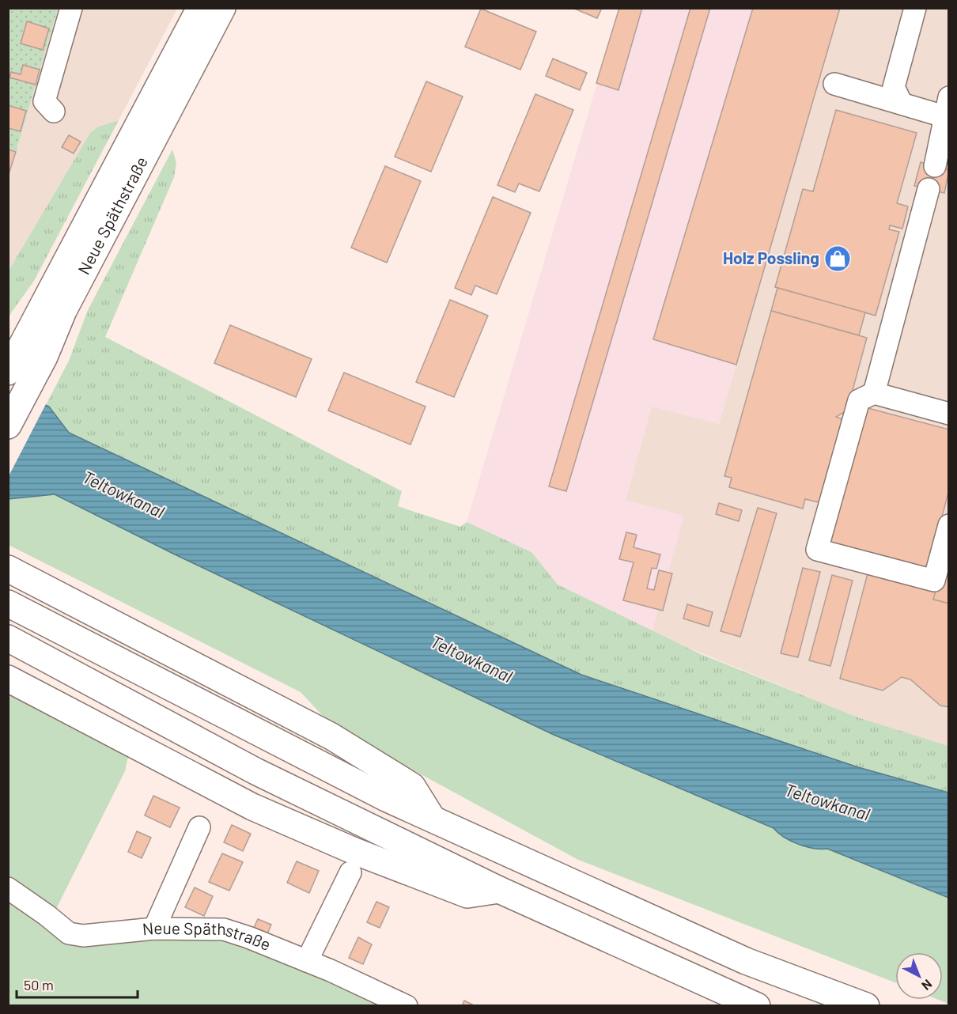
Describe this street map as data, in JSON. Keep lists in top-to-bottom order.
{
  "streets": {
    "main road": ["Neue Späthstraße"]
  },
  "water": ["Teltowkanal"],
  "places": {
    "shop": ["Holz Possling"]
  },
  "scale_bar": "50 m",
  "north": "bottom right"
}
